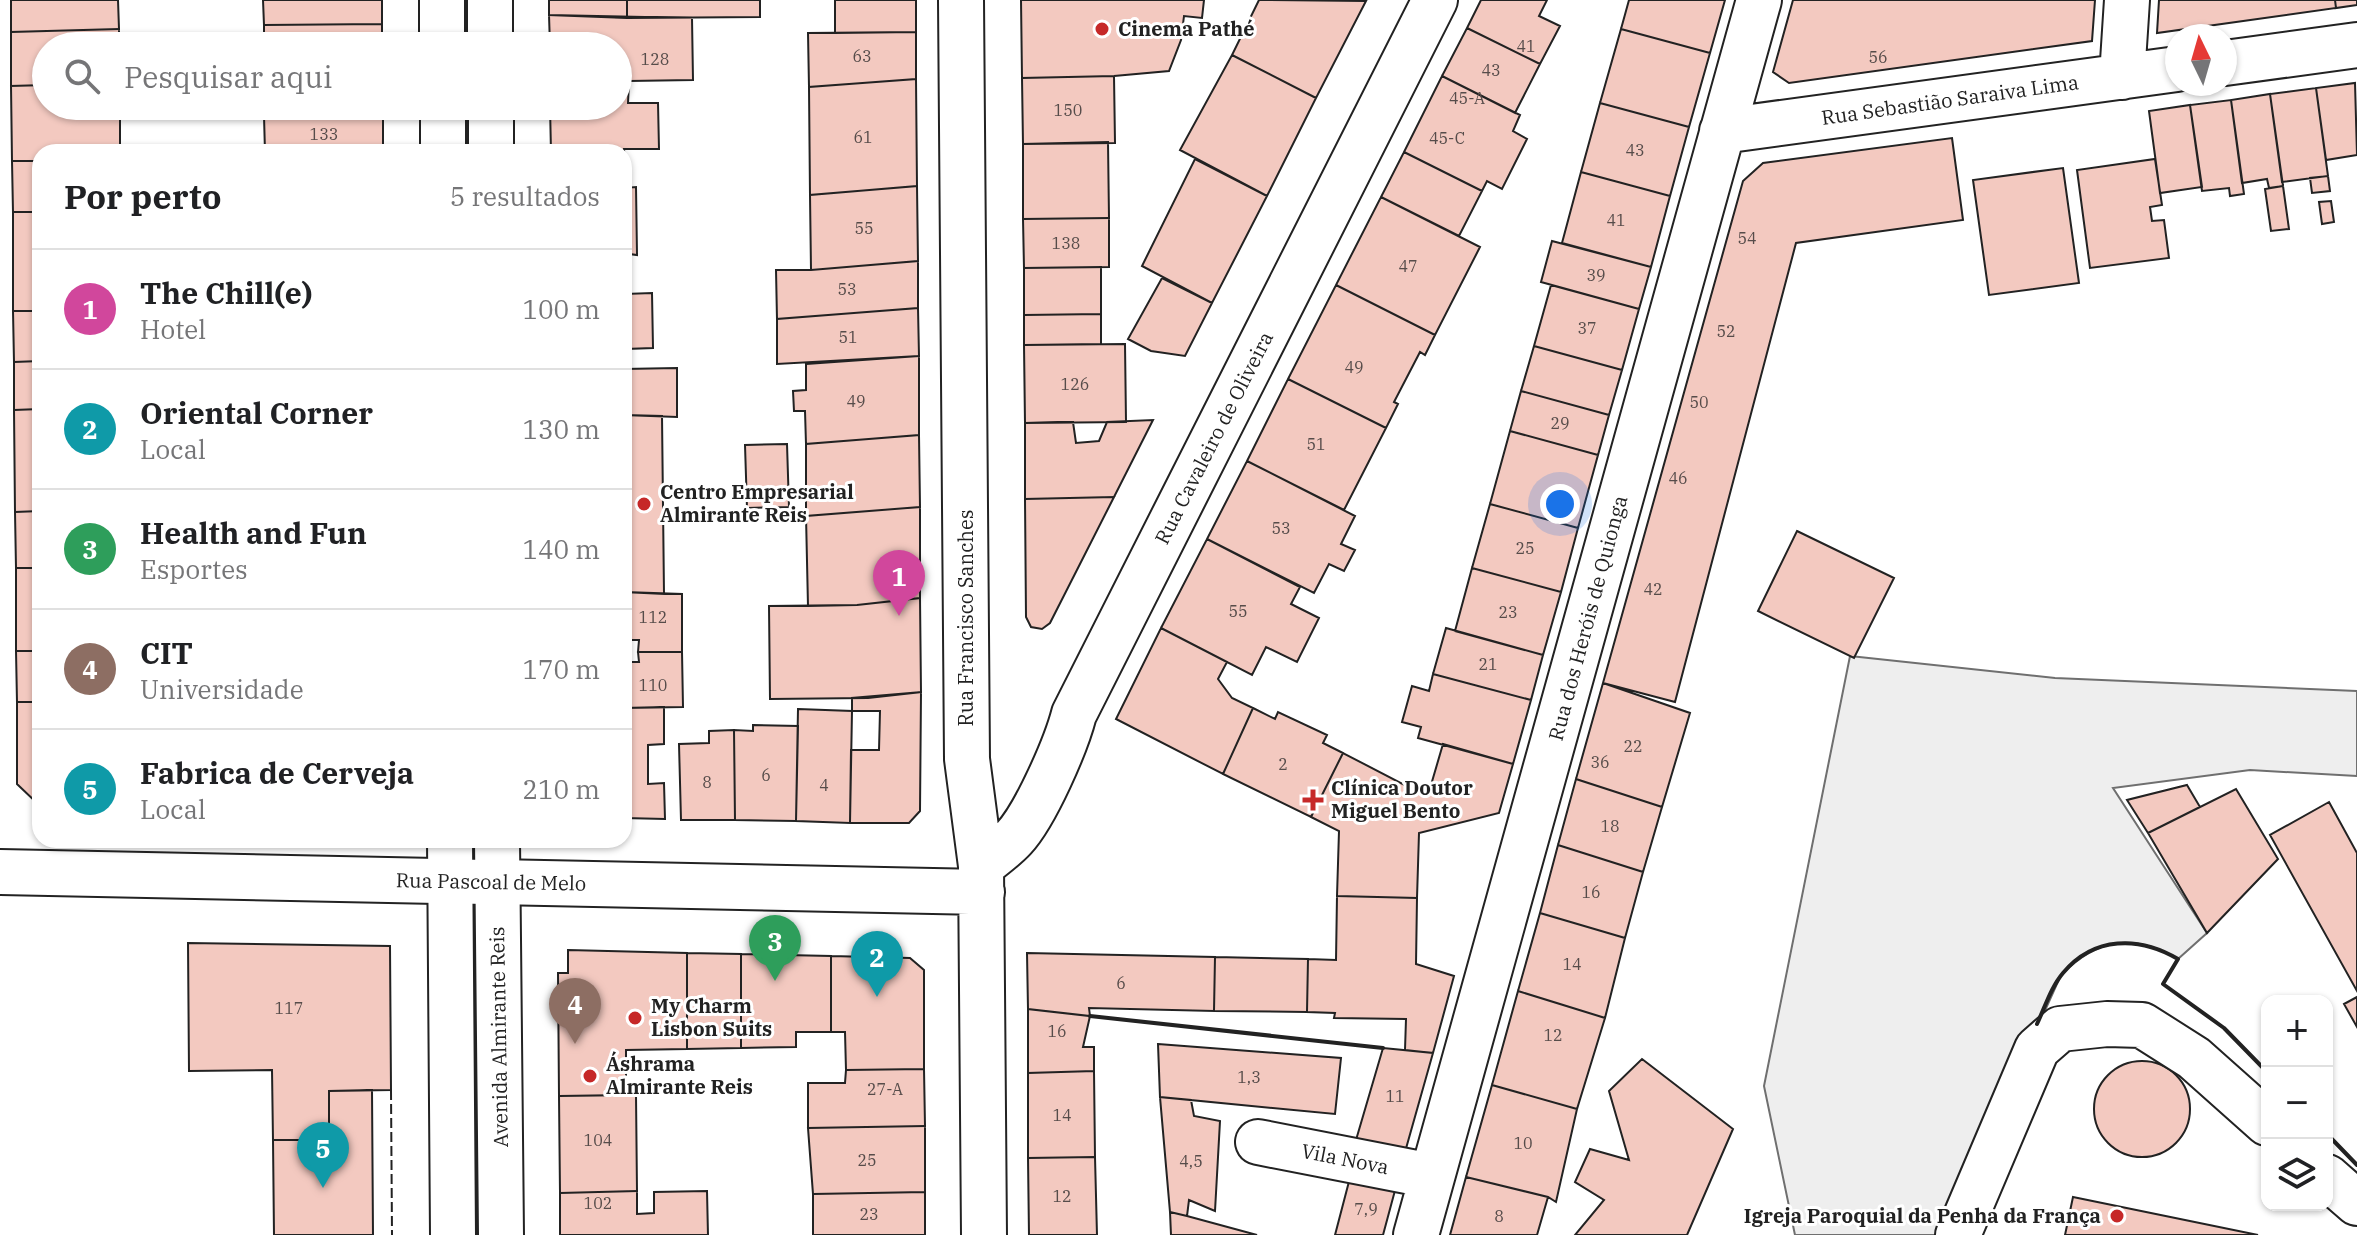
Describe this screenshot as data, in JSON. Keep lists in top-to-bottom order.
{
  "streets": {
    "street": [
      "Rua Sebastião Saraiva Lima",
      "Rua Cavaleiro de Oliveira",
      "Rua Francisco Sanches",
      "Rua dos Heróis de Quionga",
      "Rua Pascoal de Melo",
      "Avenida Almirante Reis",
      "Vila Nova"
    ]
  },
  "crossings": [
    ["Rua Sebastião Saraiva Lima", "Rua dos Heróis de Quionga"],
    ["Rua Cavaleiro de Oliveira", "Rua Francisco Sanches"],
    ["Rua Cavaleiro de Oliveira", "Rua Pascoal de Melo"],
    ["Rua Francisco Sanches", "Rua Pascoal de Melo"],
    ["Rua dos Heróis de Quionga", "Vila Nova"],
    ["Rua Pascoal de Melo", "Avenida Almirante Reis"]
  ],
  "places": {
    "other": [
      "Cinema Pathé",
      "Centro Empresarial Almirante Reis",
      "My Charm Lisbon Suits",
      "Áshrama Almirante Reis",
      "Igreja Paroquial da Penha da França"
    ],
    "health": ["Clínica Doutor Miguel Bento"]
  },
  "house_numbers": [
    "41",
    "63",
    "56",
    "128",
    "43",
    "45-A",
    "150",
    "133",
    "61",
    "45-C",
    "43",
    "41",
    "55",
    "54",
    "138",
    "47",
    "39",
    "53",
    "37",
    "52",
    "51",
    "49",
    "126",
    "49",
    "50",
    "29",
    "51",
    "46",
    "53",
    "25",
    "42",
    "55",
    "23",
    "112",
    "21",
    "110",
    "22",
    "36",
    "2",
    "6",
    "8",
    "4",
    "18",
    "16",
    "14",
    "6",
    "117",
    "16",
    "12",
    "1,3",
    "27-A",
    "11",
    "14",
    "104",
    "10",
    "25",
    "4,5",
    "12",
    "102",
    "7,9",
    "23",
    "8"
  ],
  "north": "top",
  "page": {
    "search": "Pesquisar aqui",
    "heading": ["Por perto", "5 resultados"],
    "list": [
      {
        "mark": "1",
        "name": "The Chill(e)",
        "note": "Hotel",
        "value": "100 m"
      },
      {
        "mark": "2",
        "name": "Oriental Corner",
        "note": "Local",
        "value": "130 m"
      },
      {
        "mark": "3",
        "name": "Health and Fun",
        "note": "Esportes",
        "value": "140 m"
      },
      {
        "mark": "4",
        "name": "CIT",
        "note": "Universidade",
        "value": "170 m"
      },
      {
        "mark": "5",
        "name": "Fabrica de Cerveja",
        "note": "Local",
        "value": "210 m"
      }
    ],
    "pins": [
      "1",
      "3",
      "2",
      "4",
      "5"
    ],
    "map_buttons": ["+", "−"]
  }
}
